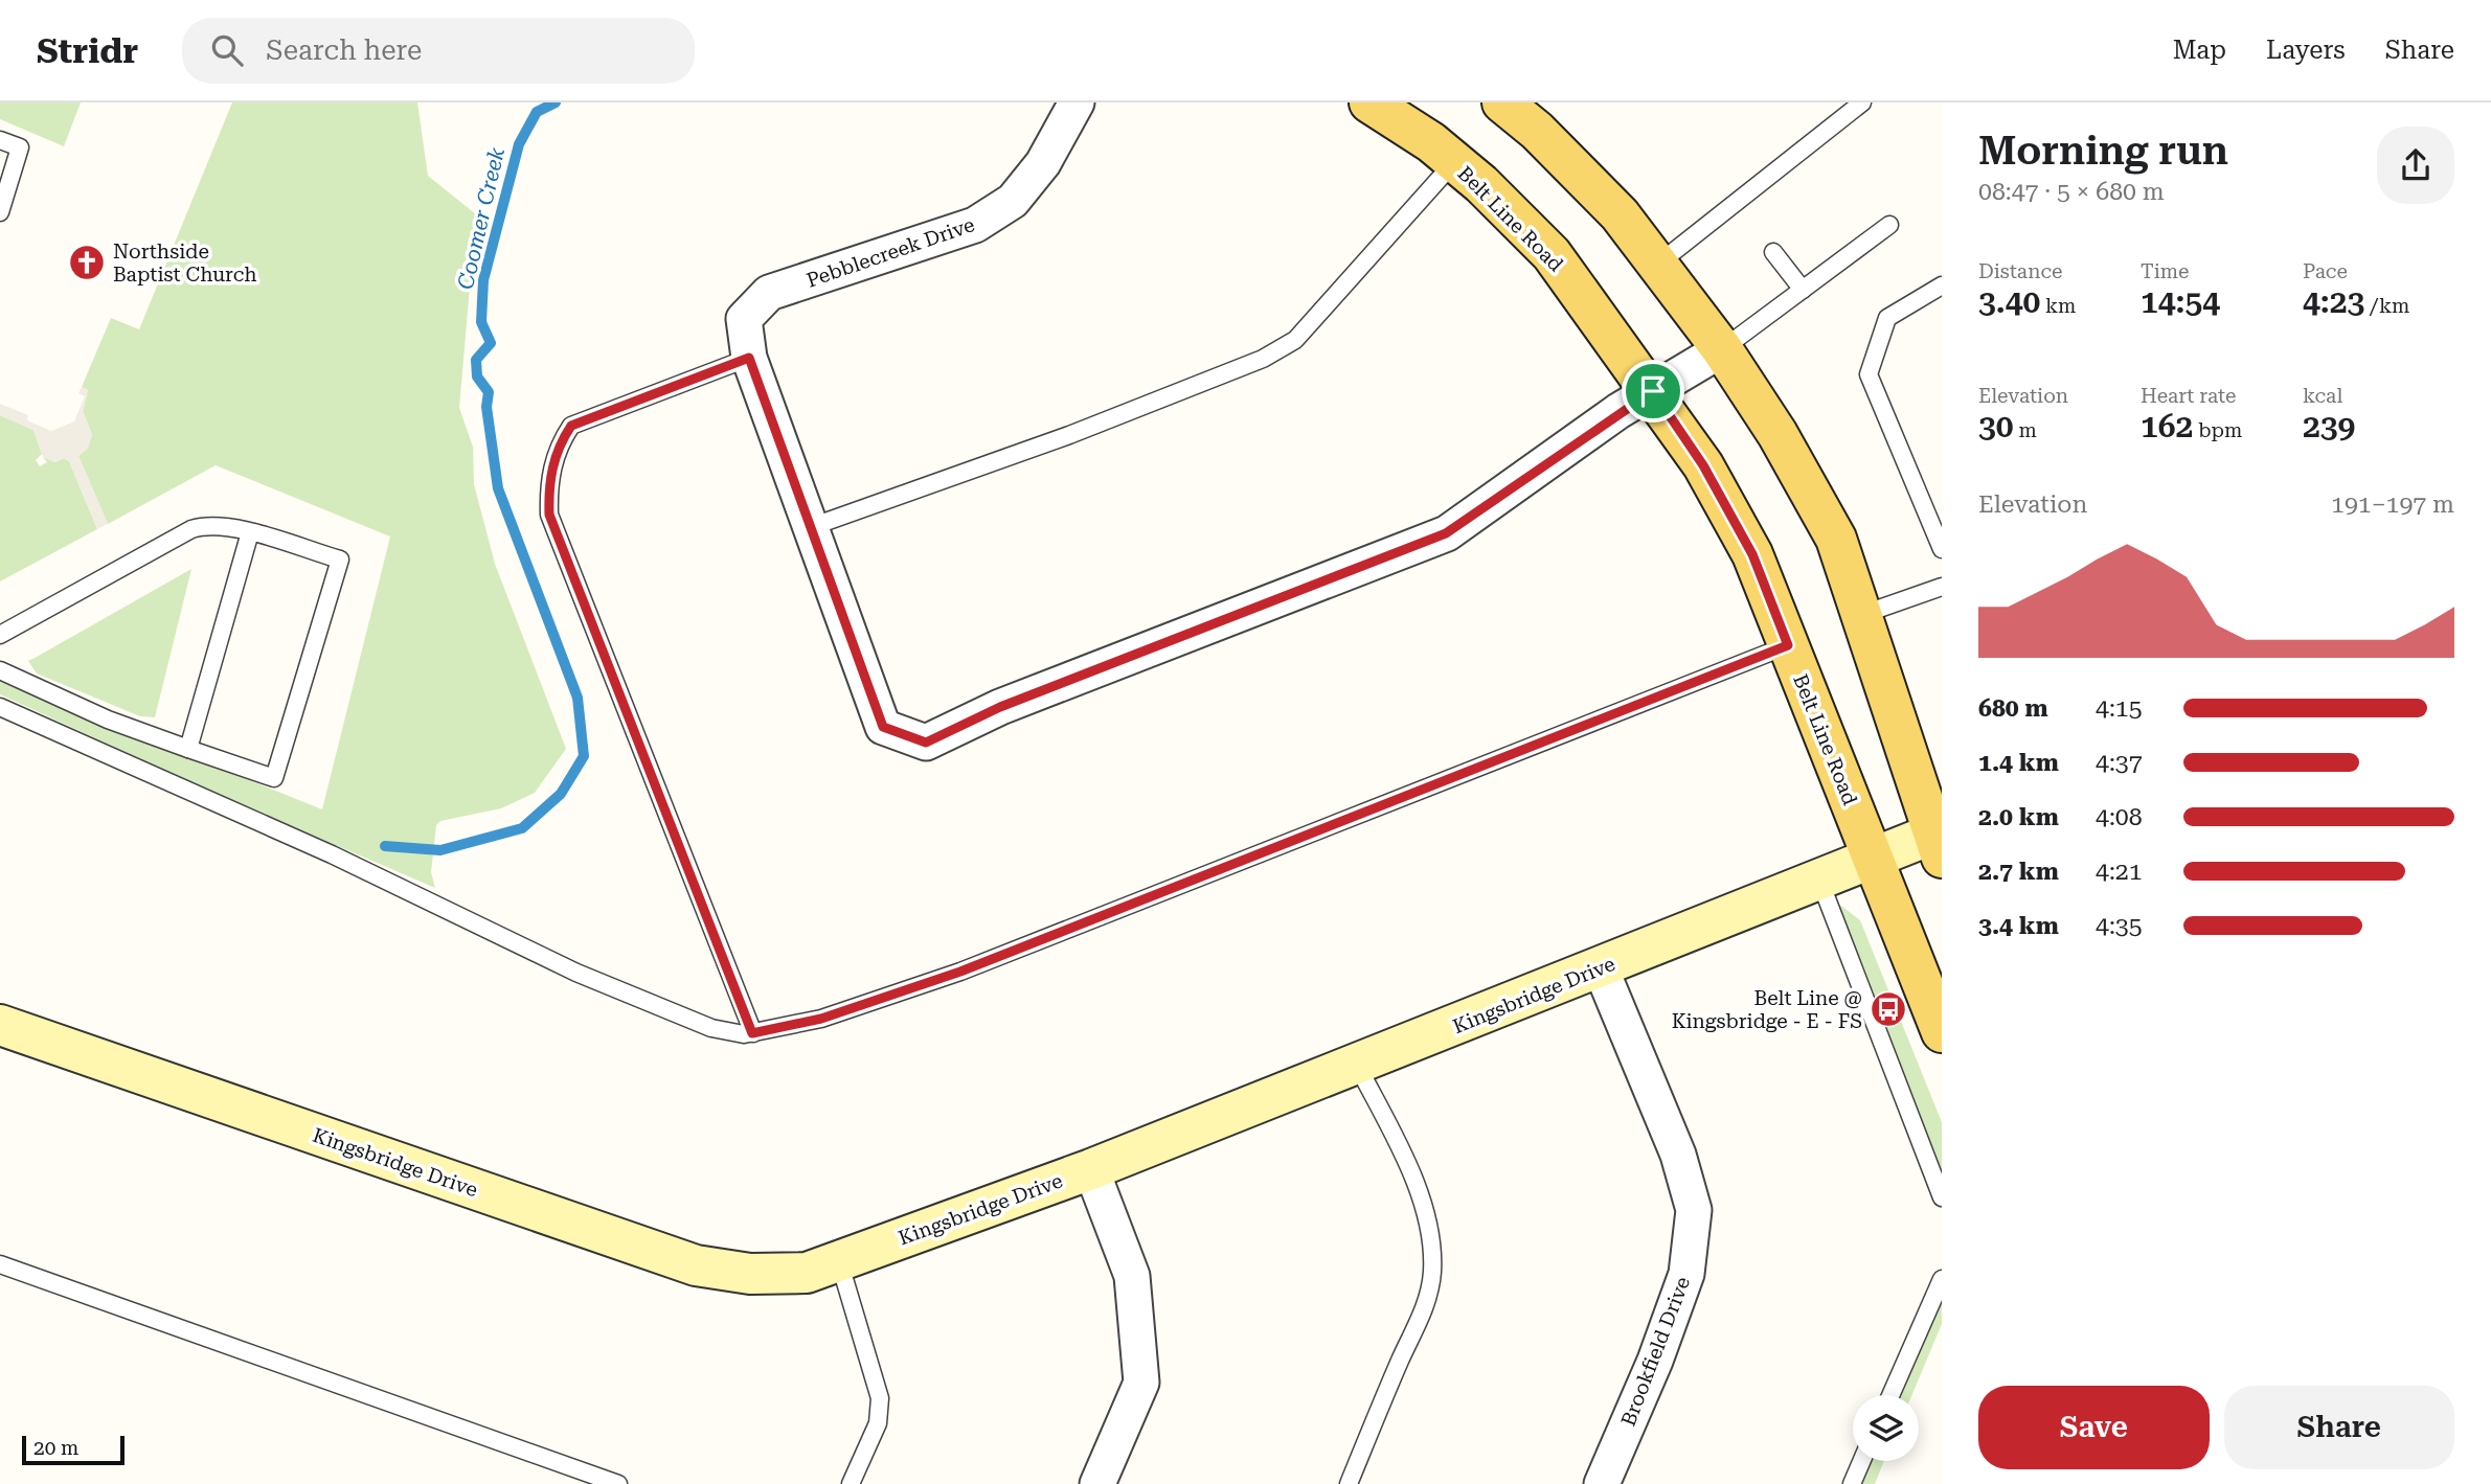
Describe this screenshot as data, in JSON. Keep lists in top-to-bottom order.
{
  "streets": {
    "main road": ["Belt Line Road"],
    "street": ["Pebblecreek Drive", "Kingsbridge Drive", "Brookfield Drive"]
  },
  "crossings": [
    ["Belt Line Road", "Kingsbridge Drive"],
    ["Kingsbridge Drive", "Brookfield Drive"]
  ],
  "water": ["Coomer Creek"],
  "places": {
    "church": ["Northside Baptist Church"],
    "bus stop": ["Belt Line @ Kingsbridge - E - FS"]
  },
  "scale_bar": "20 m",
  "page": {
    "header": "Stridr",
    "search": "Search here",
    "nav": ["Map", "Layers", "Share"],
    "heading": ["Morning run", "08:47 · 5 × 680 m"],
    "stats": [
      ["Distance", "3.40 km"],
      ["Time", "14:54"],
      ["Pace", "4:23 /km"],
      ["Elevation", "30 m"],
      ["Heart rate", "162 bpm"],
      ["kcal", "239"]
    ],
    "chart": ["Elevation", "191–197 m"],
    "list": [
      {
        "name": "680 m",
        "note": "4:15"
      },
      {
        "name": "1.4 km",
        "note": "4:37"
      },
      {
        "name": "2.0 km",
        "note": "4:08"
      },
      {
        "name": "2.7 km",
        "note": "4:21"
      },
      {
        "name": "3.4 km",
        "note": "4:35"
      }
    ],
    "buttons": ["Save", "Share"],
    "scale": "20 m"
  }
}
